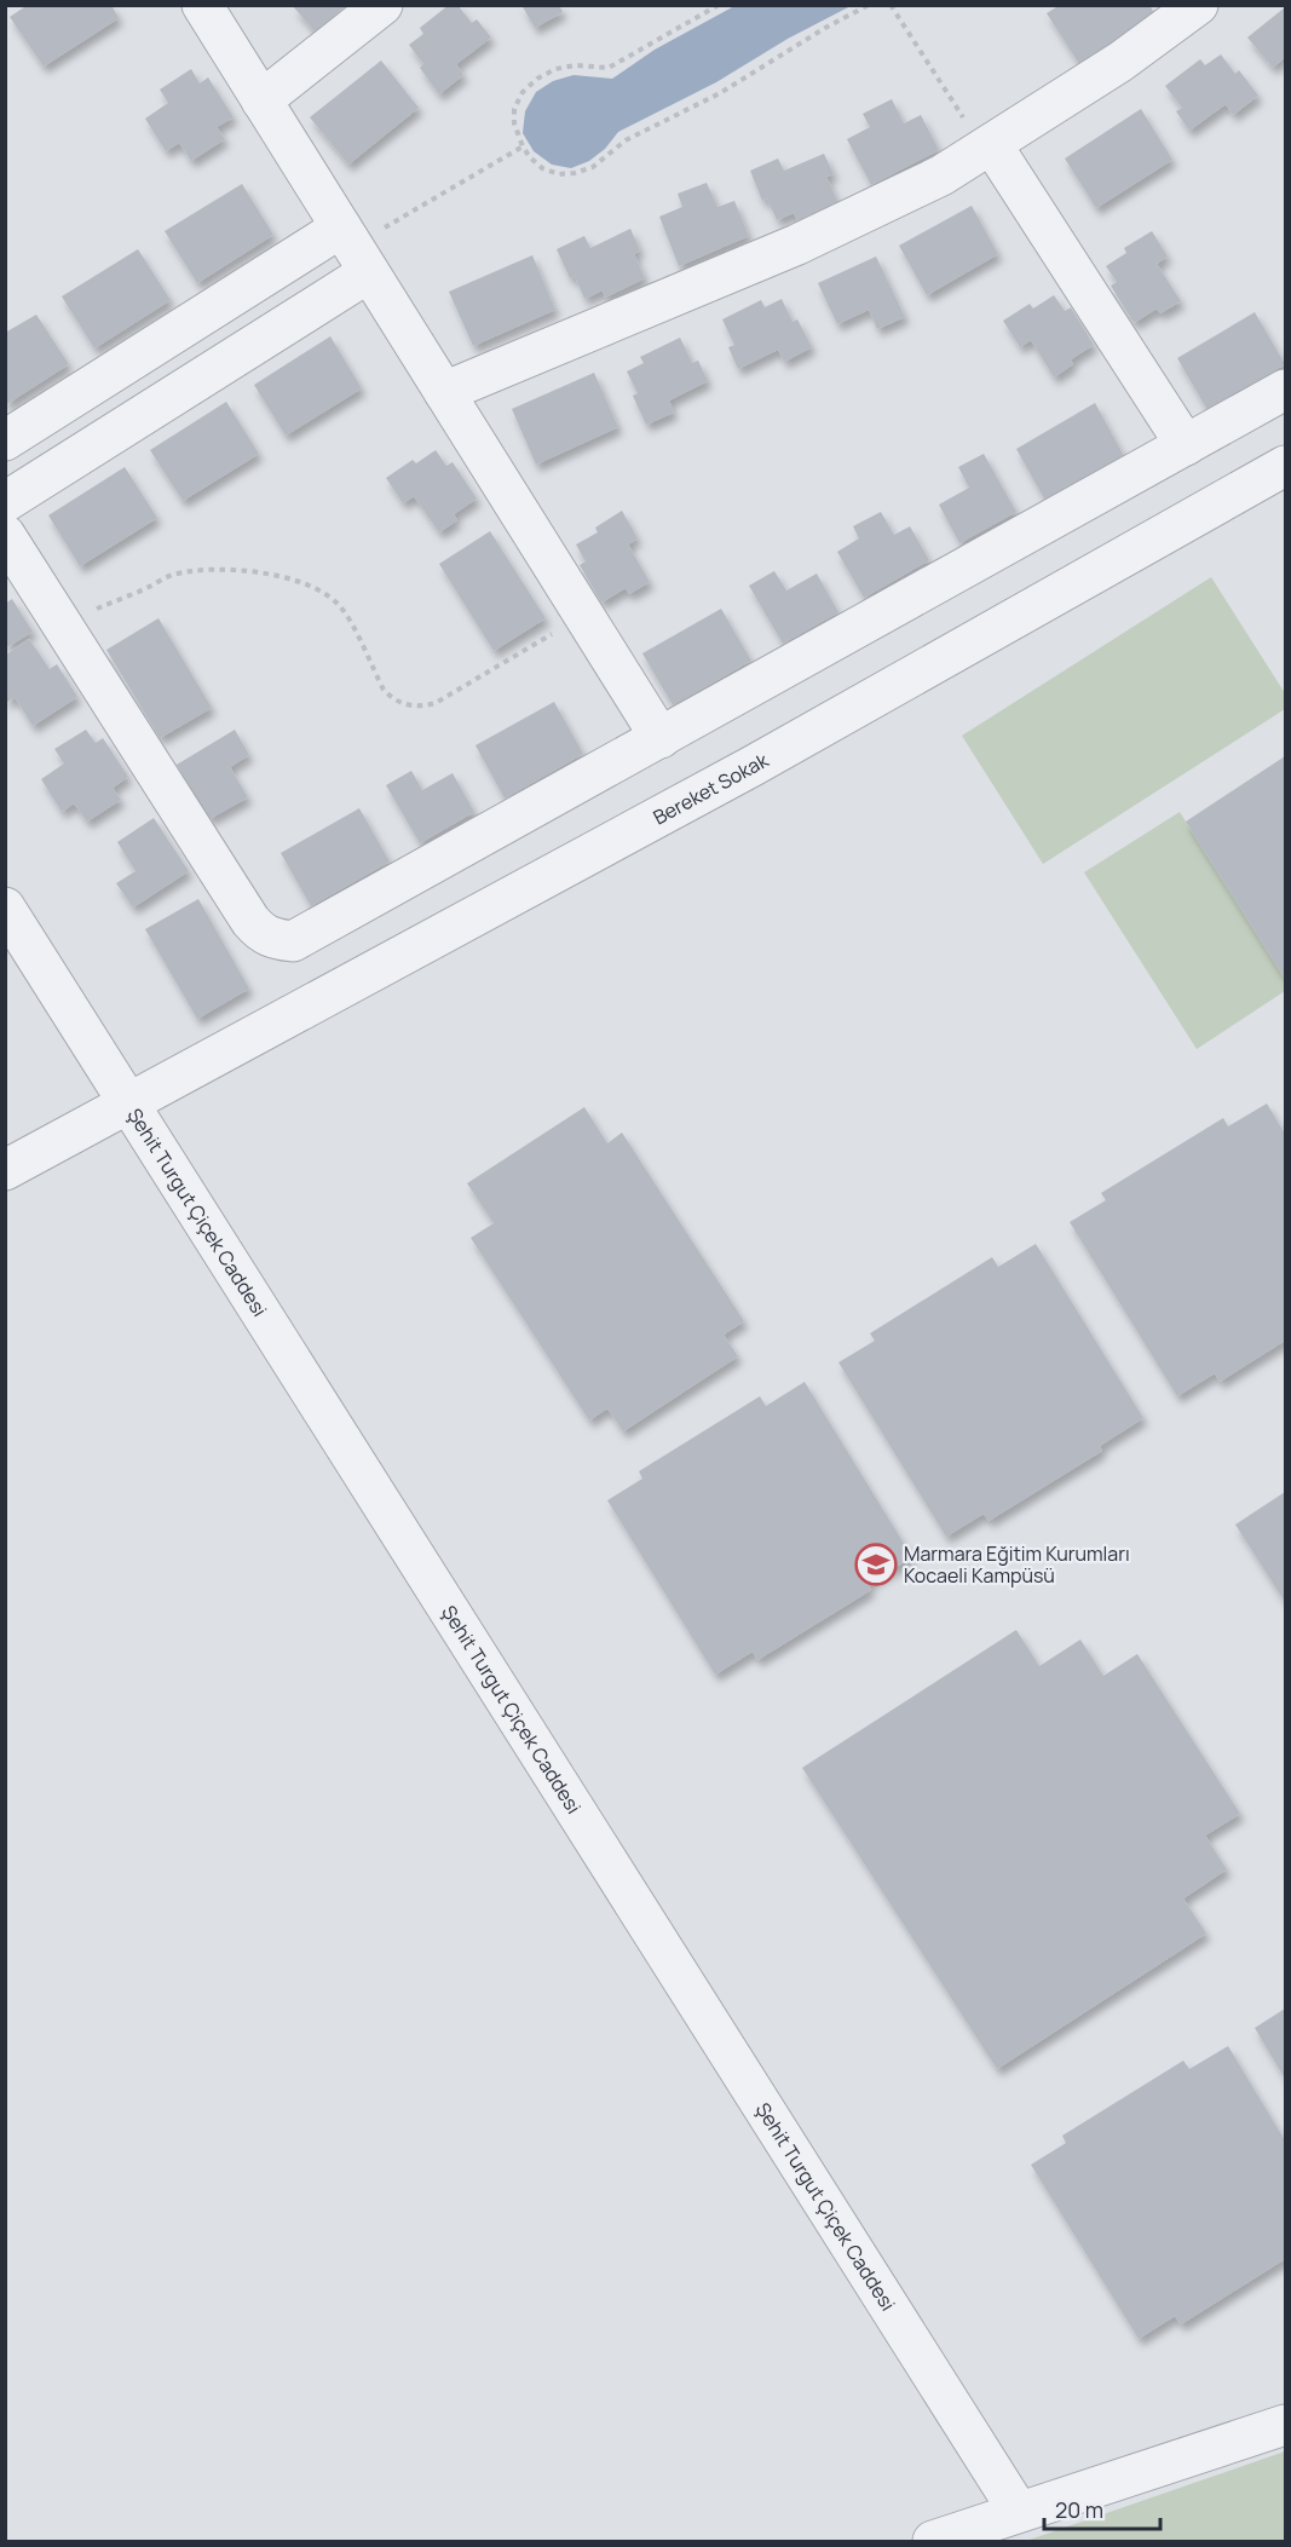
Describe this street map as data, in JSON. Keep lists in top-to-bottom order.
{
  "streets": {
    "street": ["Bereket Sokak", "Şehit Turgut Çiçek Caddesi"]
  },
  "crossings": [
    ["Bereket Sokak", "Şehit Turgut Çiçek Caddesi"]
  ],
  "places": {
    "school or university": ["Marmara Eğitim Kurumları Kocaeli Kampüsü"]
  },
  "scale_bar": "20 m"
}
